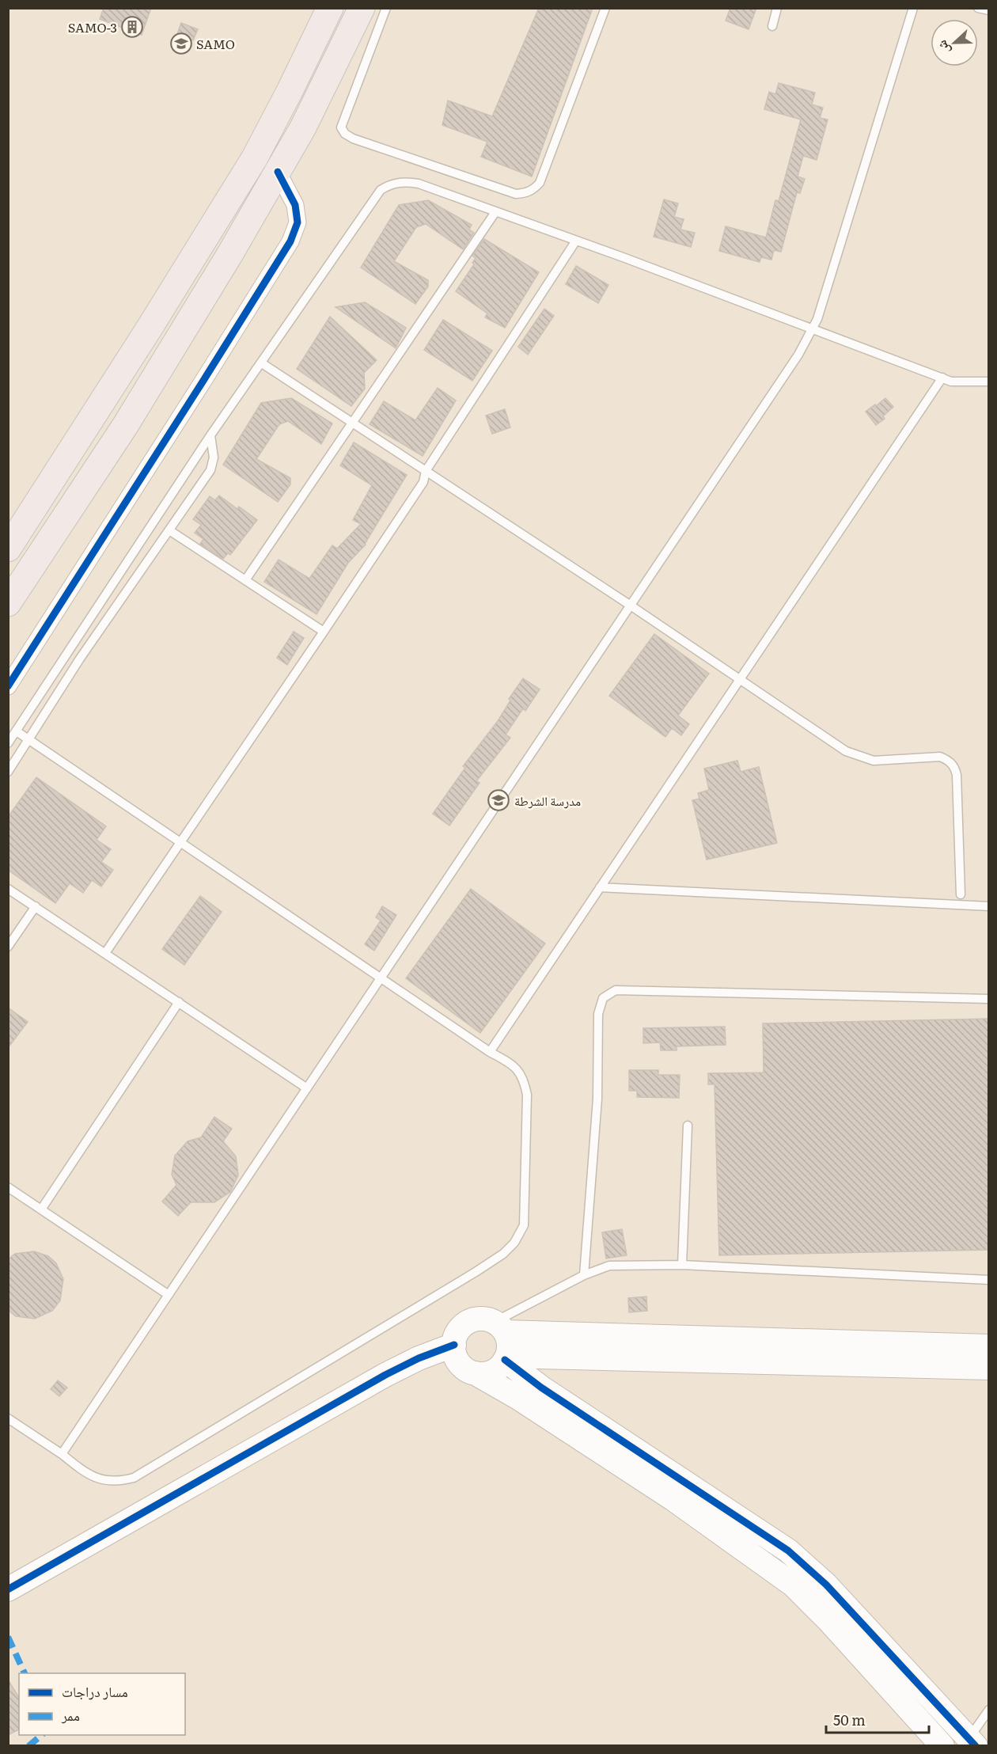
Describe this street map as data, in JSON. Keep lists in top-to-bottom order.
{
  "places": {
    "building": ["SAMO-3"],
    "school or university": ["SAMO", "مدرسة الشرطة"]
  },
  "legend": ["مسار دراجات", "ممر"],
  "scale_bar": "50 m",
  "north": "left"
}
